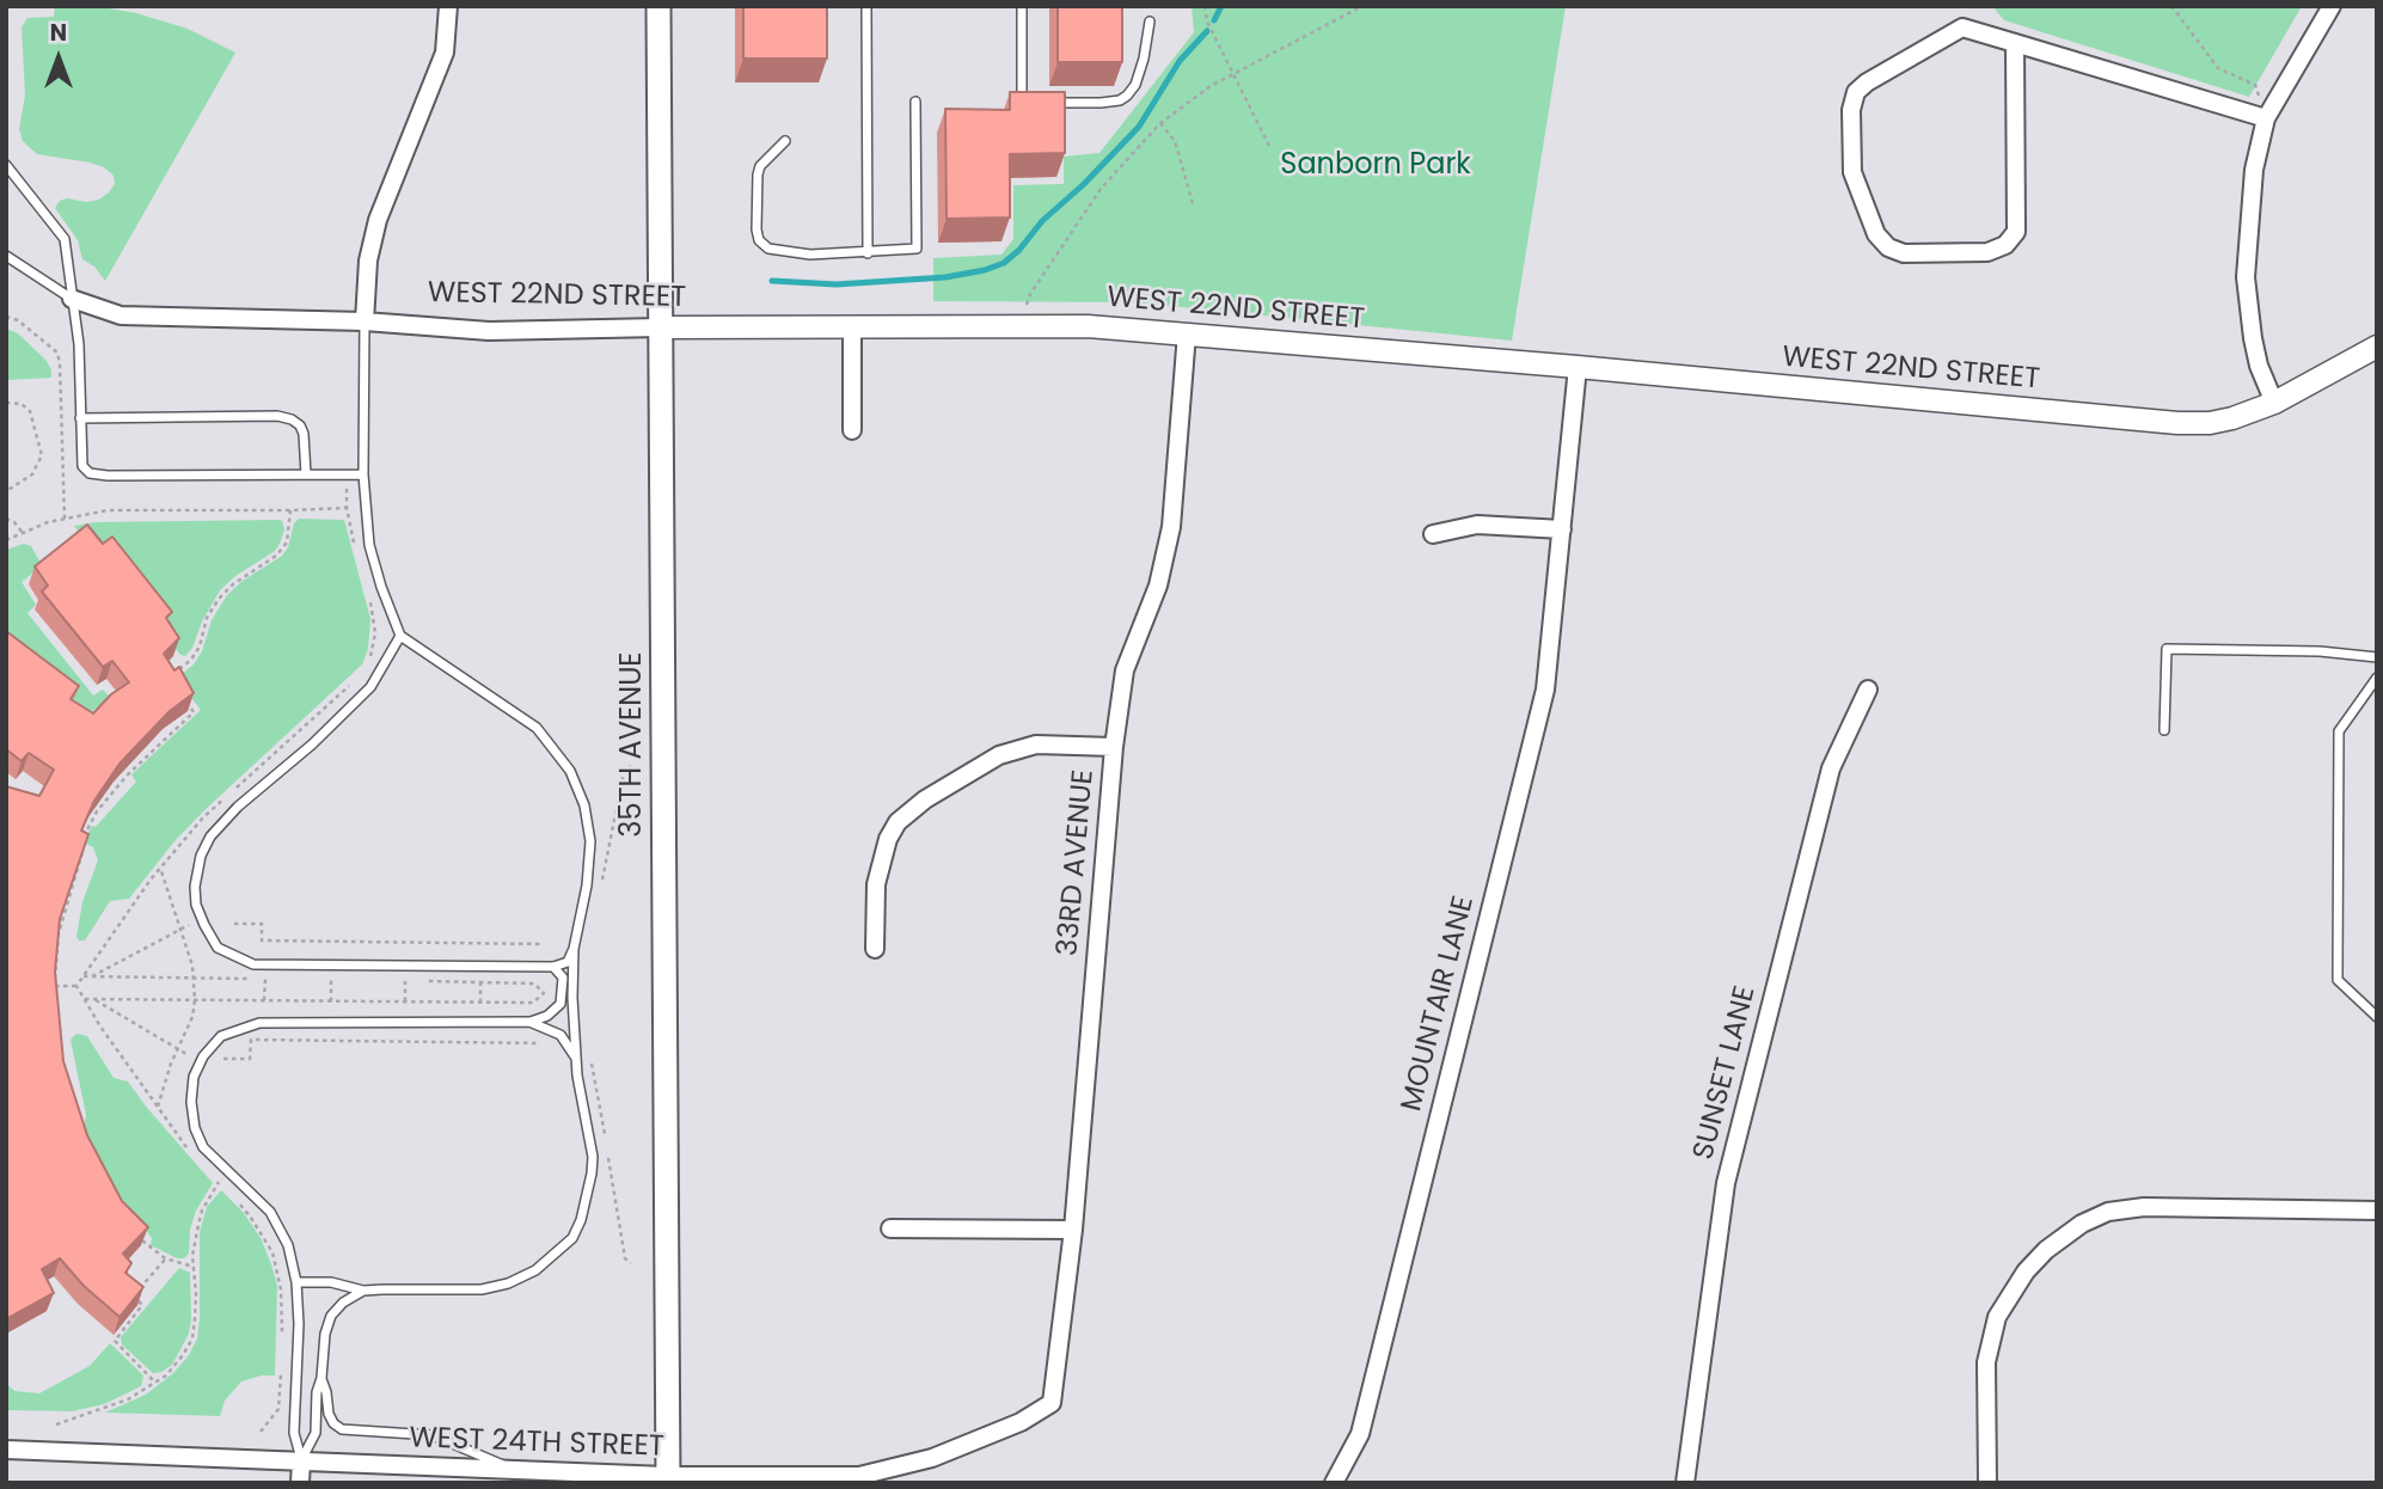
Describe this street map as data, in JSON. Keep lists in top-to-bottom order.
{
  "streets": {
    "main road": ["35TH AVENUE"],
    "street": [
      "WEST 22ND STREET",
      "33RD AVENUE",
      "MOUNTAIR LANE",
      "SUNSET LANE",
      "WEST 24TH STREET"
    ]
  },
  "crossings": [
    ["WEST 22ND STREET", "35TH AVENUE"],
    ["WEST 22ND STREET", "33RD AVENUE"],
    ["WEST 22ND STREET", "MOUNTAIR LANE"],
    ["35TH AVENUE", "WEST 24TH STREET"],
    ["33RD AVENUE", "WEST 24TH STREET"]
  ],
  "parks": ["Sanborn Park"],
  "north": "top"
}
